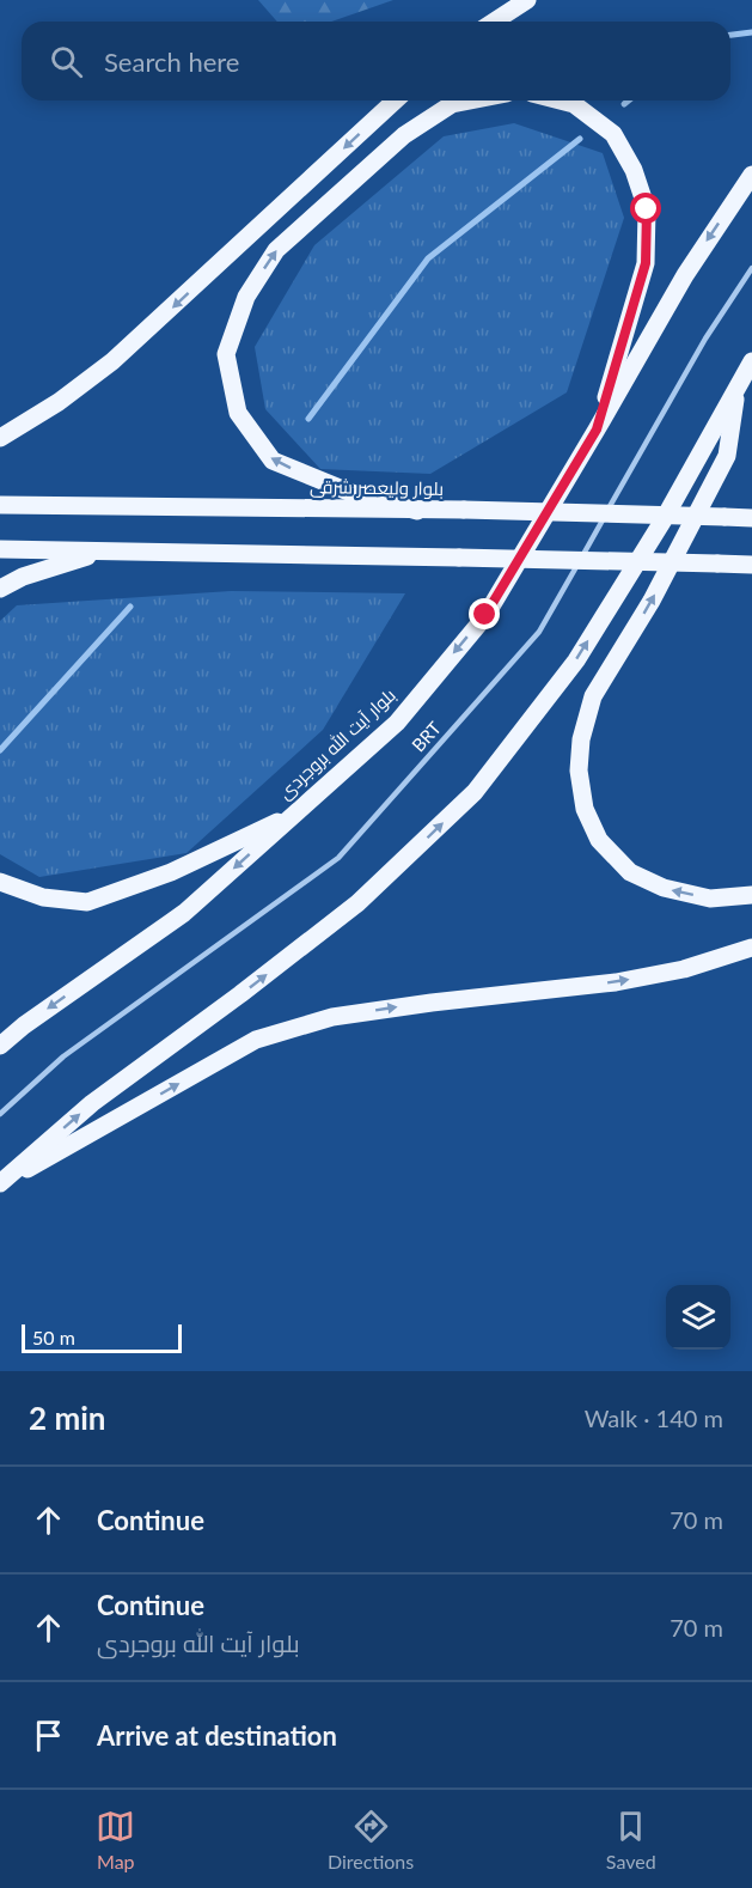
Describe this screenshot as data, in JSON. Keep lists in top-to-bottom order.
{
  "streets": {
    "main road": ["بلوار ولیعصر شرقی", "بلوار آیت الله بروجردی"],
    "lane": ["BRT"]
  },
  "scale_bar": "50 m",
  "page": {
    "search": "Search here",
    "scale": "50 m",
    "heading": ["2 min", "Walk · 140 m"],
    "list": [
      ["Continue", "70 m"],
      ["Continue", "بلوار آیت الله بروجردی", "70 m"],
      "Arrive at destination"
    ],
    "nav": ["Map", "Directions", "Saved"]
  }
}
